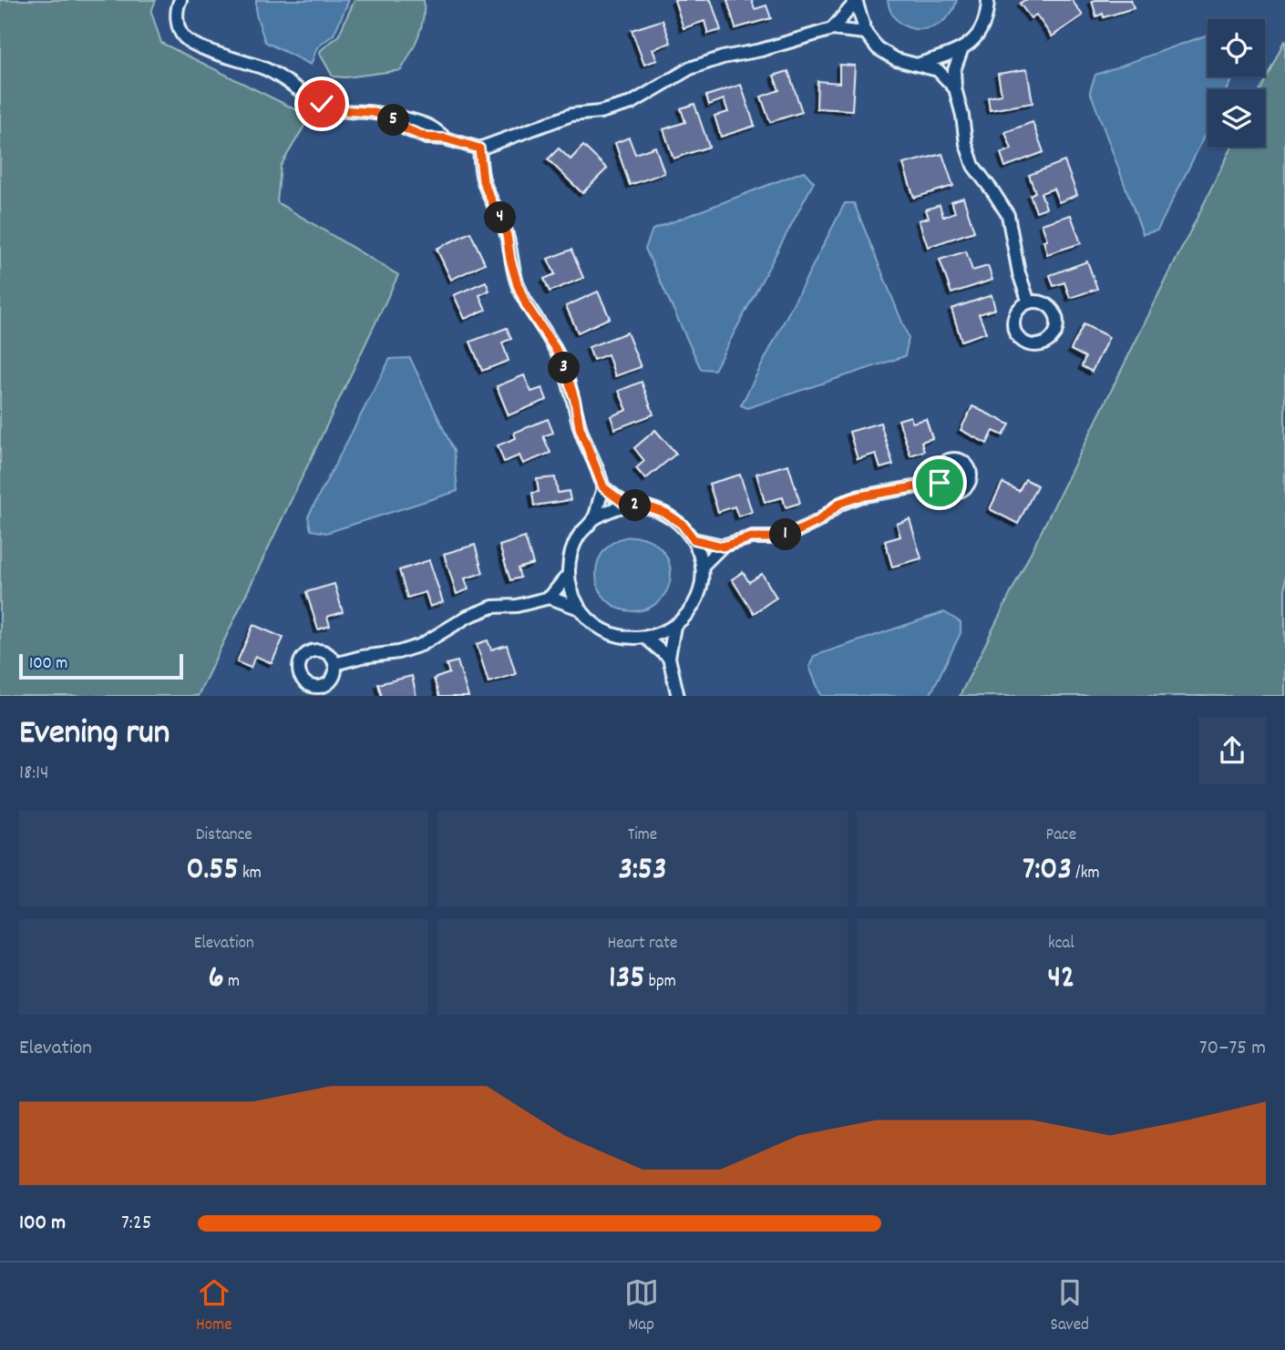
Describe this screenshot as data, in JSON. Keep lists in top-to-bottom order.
{
  "scale_bar": "100 m",
  "page": {
    "pins": [
      "5",
      "4",
      "3",
      "2",
      "1"
    ],
    "scale": "100 m",
    "heading": ["Evening run", "18:14"],
    "stats": [
      ["Distance", "0.55 km"],
      ["Time", "3:53"],
      ["Pace", "7:03 /km"],
      ["Elevation", "6 m"],
      ["Heart rate", "135 bpm"],
      ["kcal", "42"]
    ],
    "chart": ["Elevation", "70–75 m"],
    "list": [
      {
        "name": "100 m",
        "note": "7:25"
      }
    ],
    "tabs": ["Home", "Map", "Saved"]
  }
}
